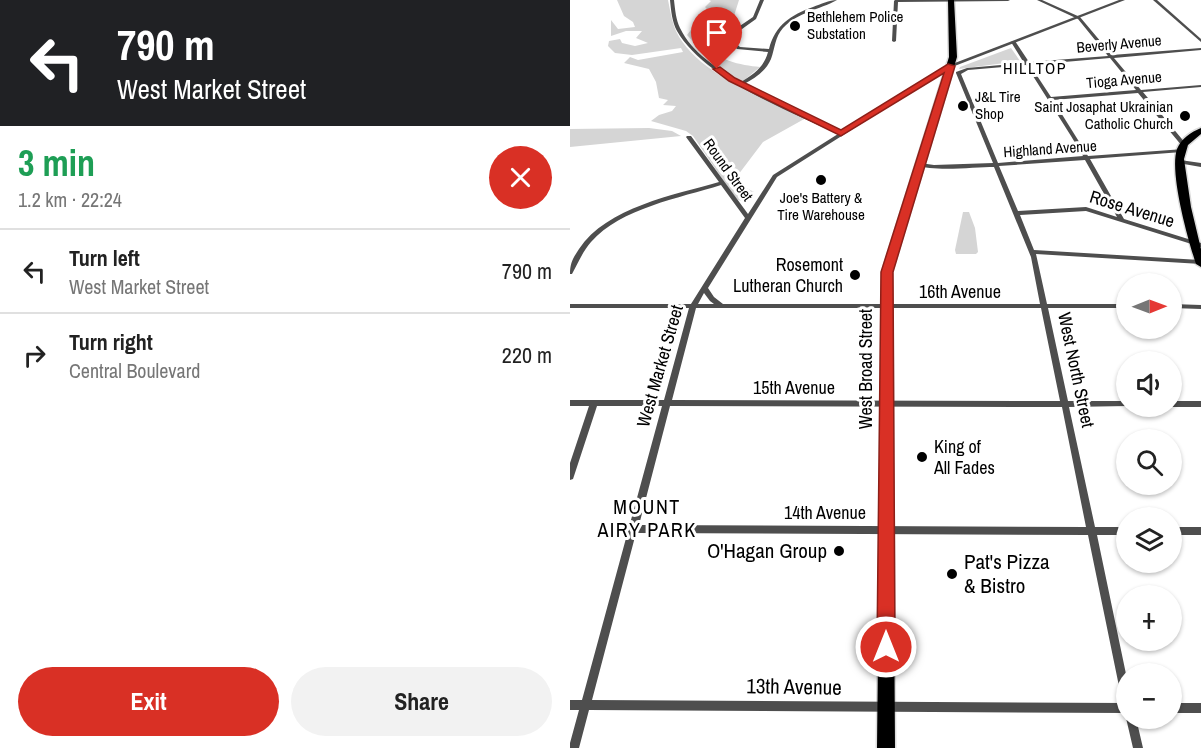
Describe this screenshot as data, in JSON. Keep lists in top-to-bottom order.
{
  "streets": {
    "main road": ["West Broad Street"],
    "street": [
      "Beverly Avenue",
      "Tioga Avenue",
      "Highland Avenue",
      "Round Street",
      "Rose Avenue",
      "16th Avenue",
      "West Market Street",
      "West North Street",
      "15th Avenue",
      "14th Avenue",
      "13th Avenue"
    ]
  },
  "crossings": [
    ["Beverly Avenue", "West North Street"],
    ["Highland Avenue", "West Broad Street"],
    ["Highland Avenue", "West North Street"],
    ["Round Street", "West Market Street"],
    ["Rose Avenue", "West North Street"],
    ["16th Avenue", "West Market Street"],
    ["16th Avenue", "West Broad Street"],
    ["16th Avenue", "West North Street"],
    ["West Market Street", "West Broad Street"],
    ["West Market Street", "15th Avenue"],
    ["West Market Street", "14th Avenue"],
    ["West Market Street", "13th Avenue"],
    ["West Broad Street", "15th Avenue"],
    ["West Broad Street", "14th Avenue"],
    ["West Broad Street", "13th Avenue"],
    ["West North Street", "15th Avenue"],
    ["West North Street", "14th Avenue"]
  ],
  "districts": ["HILLTOP", "MOUNT AIRY PARK"],
  "places": [
    "Bethlehem Police Substation",
    "J&L Tire Shop",
    "Saint Josaphat Ukrainian Catholic Church",
    "Joe's Battery & Tire Warehouse",
    "Rosemont Lutheran Church",
    "King of All Fades",
    "O'Hagan Group",
    "Pat's Pizza & Bistro"
  ],
  "north": "right",
  "page": {
    "turn": ["790 m", "West Market Street"],
    "heading": ["3 min", "1.2 km · 22:24"],
    "list": [
      {
        "name": "Turn left",
        "note": "West Market Street",
        "value": "790 m"
      },
      {
        "name": "Turn right",
        "note": "Central Boulevard",
        "value": "220 m"
      }
    ],
    "map_buttons": ["+", "−"],
    "buttons": ["Exit", "Share"]
  }
}
